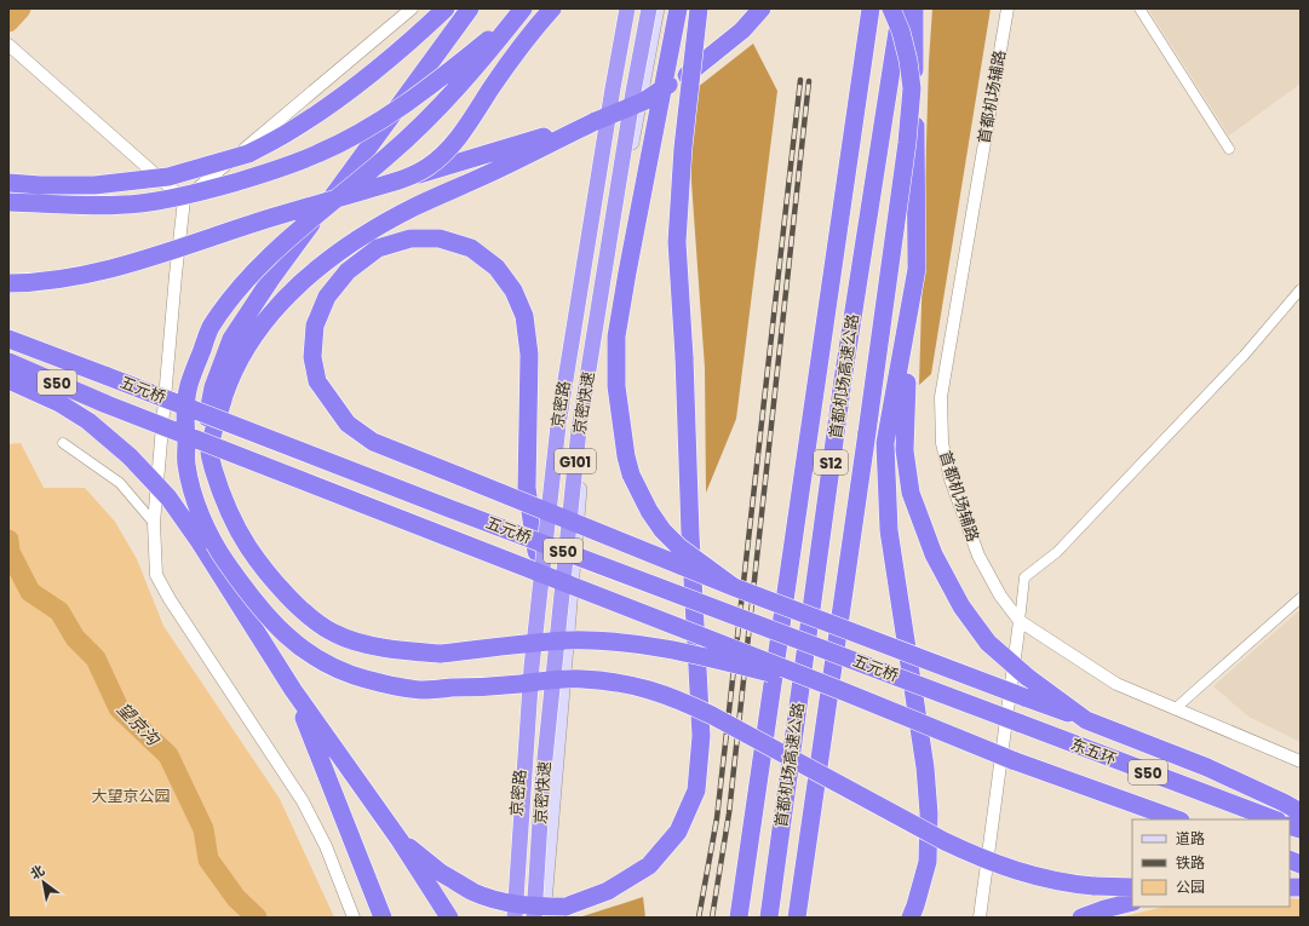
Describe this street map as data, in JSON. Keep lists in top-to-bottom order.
{
  "streets": {
    "highway": [
      "首都机场高速公路",
      "S50",
      "五元桥",
      "京密快速",
      "G101",
      "S12",
      "东五环"
    ],
    "main road": ["京密路"],
    "street": ["首都机场辅路"]
  },
  "crossings": [
    ["五元桥", "东五环"],
    ["京密快速", "京密路"]
  ],
  "water": ["望京沟"],
  "parks": ["大望京公园"],
  "legend": ["道路", "铁路", "公园"],
  "north": "top left"
}
